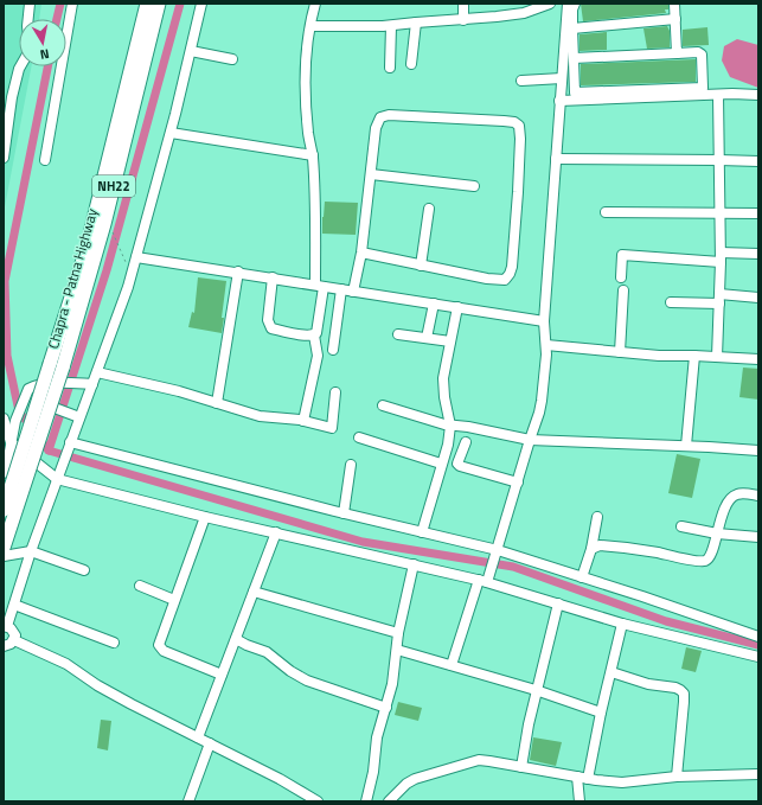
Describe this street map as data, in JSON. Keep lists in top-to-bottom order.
{
  "streets": {
    "highway": ["NH22", "Chapra - Patna Highway"]
  },
  "crossings": [
    ["NH22", "Chapra - Patna Highway"]
  ],
  "north": "bottom"
}
